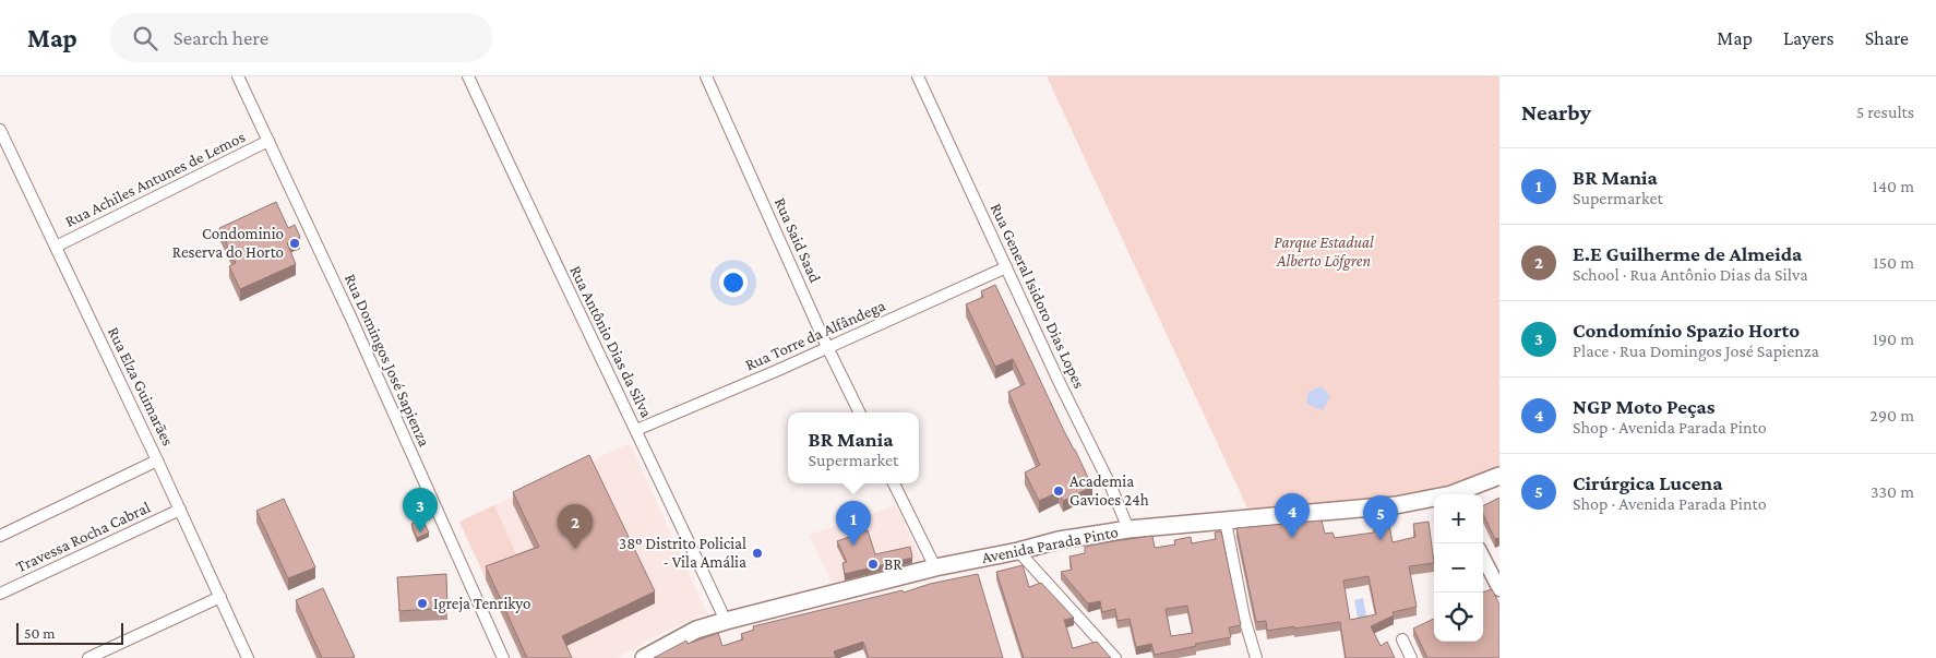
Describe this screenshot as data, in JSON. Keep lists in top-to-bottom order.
{
  "streets": {
    "main road": ["Avenida Parada Pinto"],
    "street": [
      "Rua Achiles Antunes de Lemos",
      "Rua Said Saad",
      "Rua General Isidoro Dias Lopes",
      "Rua Torre da Alfândega",
      "Rua Antônio Dias da Silva",
      "Rua Domingos José Sapienza",
      "Rua Elza Guimarães",
      "Travessa Rocha Cabral"
    ]
  },
  "crossings": [
    ["Rua Achiles Antunes de Lemos", "Rua Domingos José Sapienza"],
    ["Rua Achiles Antunes de Lemos", "Rua Elza Guimarães"],
    ["Rua Said Saad", "Rua Torre da Alfândega"],
    ["Rua General Isidoro Dias Lopes", "Rua Torre da Alfândega"],
    ["Rua General Isidoro Dias Lopes", "Avenida Parada Pinto"],
    ["Rua Torre da Alfândega", "Rua Antônio Dias da Silva"],
    ["Rua Antônio Dias da Silva", "Avenida Parada Pinto"],
    ["Rua Elza Guimarães", "Travessa Rocha Cabral"]
  ],
  "parks": ["Parque Estadual Alberto Löfgren"],
  "places": [
    "Condominio Reserva do Horto",
    "Academia Gavioes 24h",
    "38º Distrito Policial - Vila Amália",
    "BR",
    "Igreja Tenrikyo"
  ],
  "scale_bar": "50 m",
  "page": {
    "header": "Map",
    "search": "Search here",
    "nav": ["Map", "Layers", "Share"],
    "heading": ["Nearby", "5 results"],
    "list": [
      {
        "mark": "1",
        "name": "BR Mania",
        "note": "Supermarket",
        "value": "140 m"
      },
      {
        "mark": "2",
        "name": "E.E Guilherme de Almeida",
        "note": "School · Rua Antônio Dias da Silva",
        "value": "150 m"
      },
      {
        "mark": "3",
        "name": "Condomínio Spazio Horto",
        "note": "Place · Rua Domingos José Sapienza",
        "value": "190 m"
      },
      {
        "mark": "4",
        "name": "NGP Moto Peças",
        "note": "Shop · Avenida Parada Pinto",
        "value": "290 m"
      },
      {
        "mark": "5",
        "name": "Cirúrgica Lucena",
        "note": "Shop · Avenida Parada Pinto",
        "value": "330 m"
      }
    ],
    "popup": ["BR Mania", "Supermarket"],
    "pins": [
      "3",
      "4",
      "5",
      "1",
      "2"
    ],
    "map_buttons": ["+", "−"],
    "scale": "50 m"
  }
}
